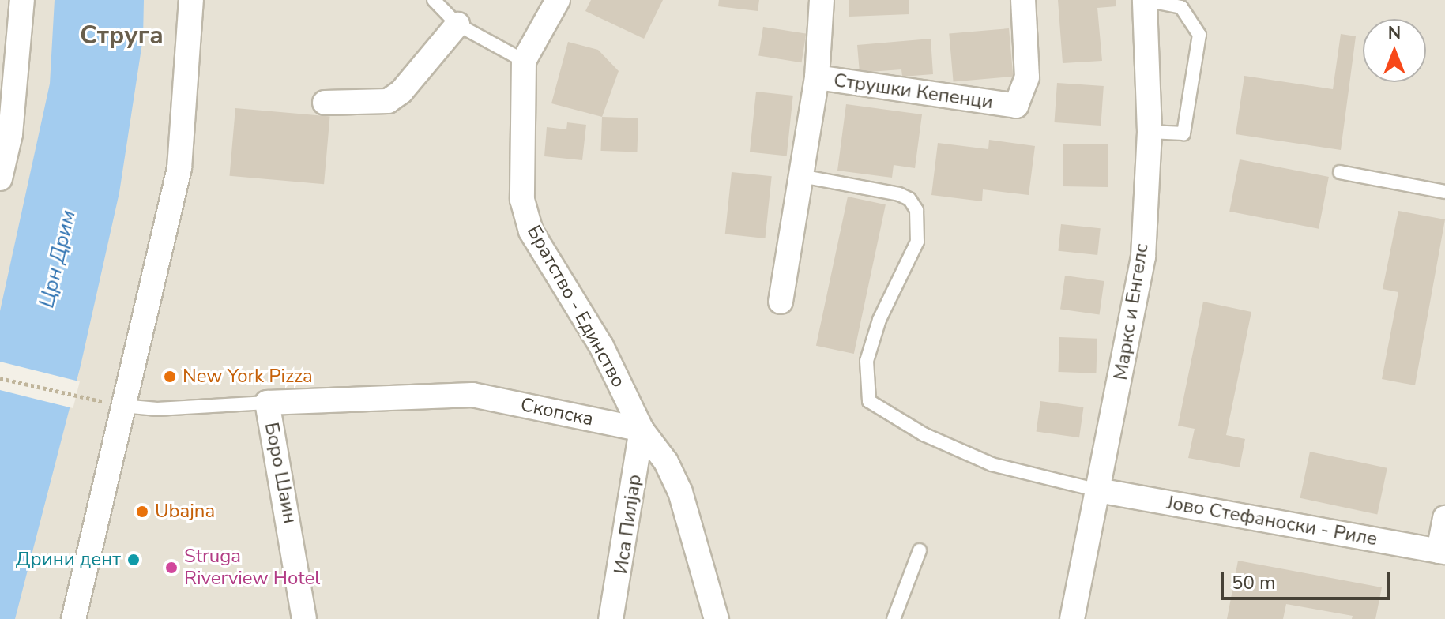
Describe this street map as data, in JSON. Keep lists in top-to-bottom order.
{
  "streets": {
    "street": [
      "Струшки Кепенци",
      "Братство - Единство",
      "Маркс и Енгелс",
      "Скопска",
      "Боро Шаин",
      "Јово Стефаноски - Риле",
      "Иса Пилјар"
    ]
  },
  "crossings": [
    ["Братство - Единство", "Скопска"],
    ["Братство - Единство", "Иса Пилјар"],
    ["Маркс и Енгелс", "Јово Стефаноски - Риле"],
    ["Скопска", "Боро Шаин"],
    ["Скопска", "Иса Пилјар"]
  ],
  "districts": ["Струга"],
  "water": ["Црн Дрим"],
  "places": [
    "New York Pizza",
    "Ubajna",
    "Дрини дент",
    "Struga Riverview Hotel"
  ],
  "scale_bar": "50 m",
  "north": "top"
}
